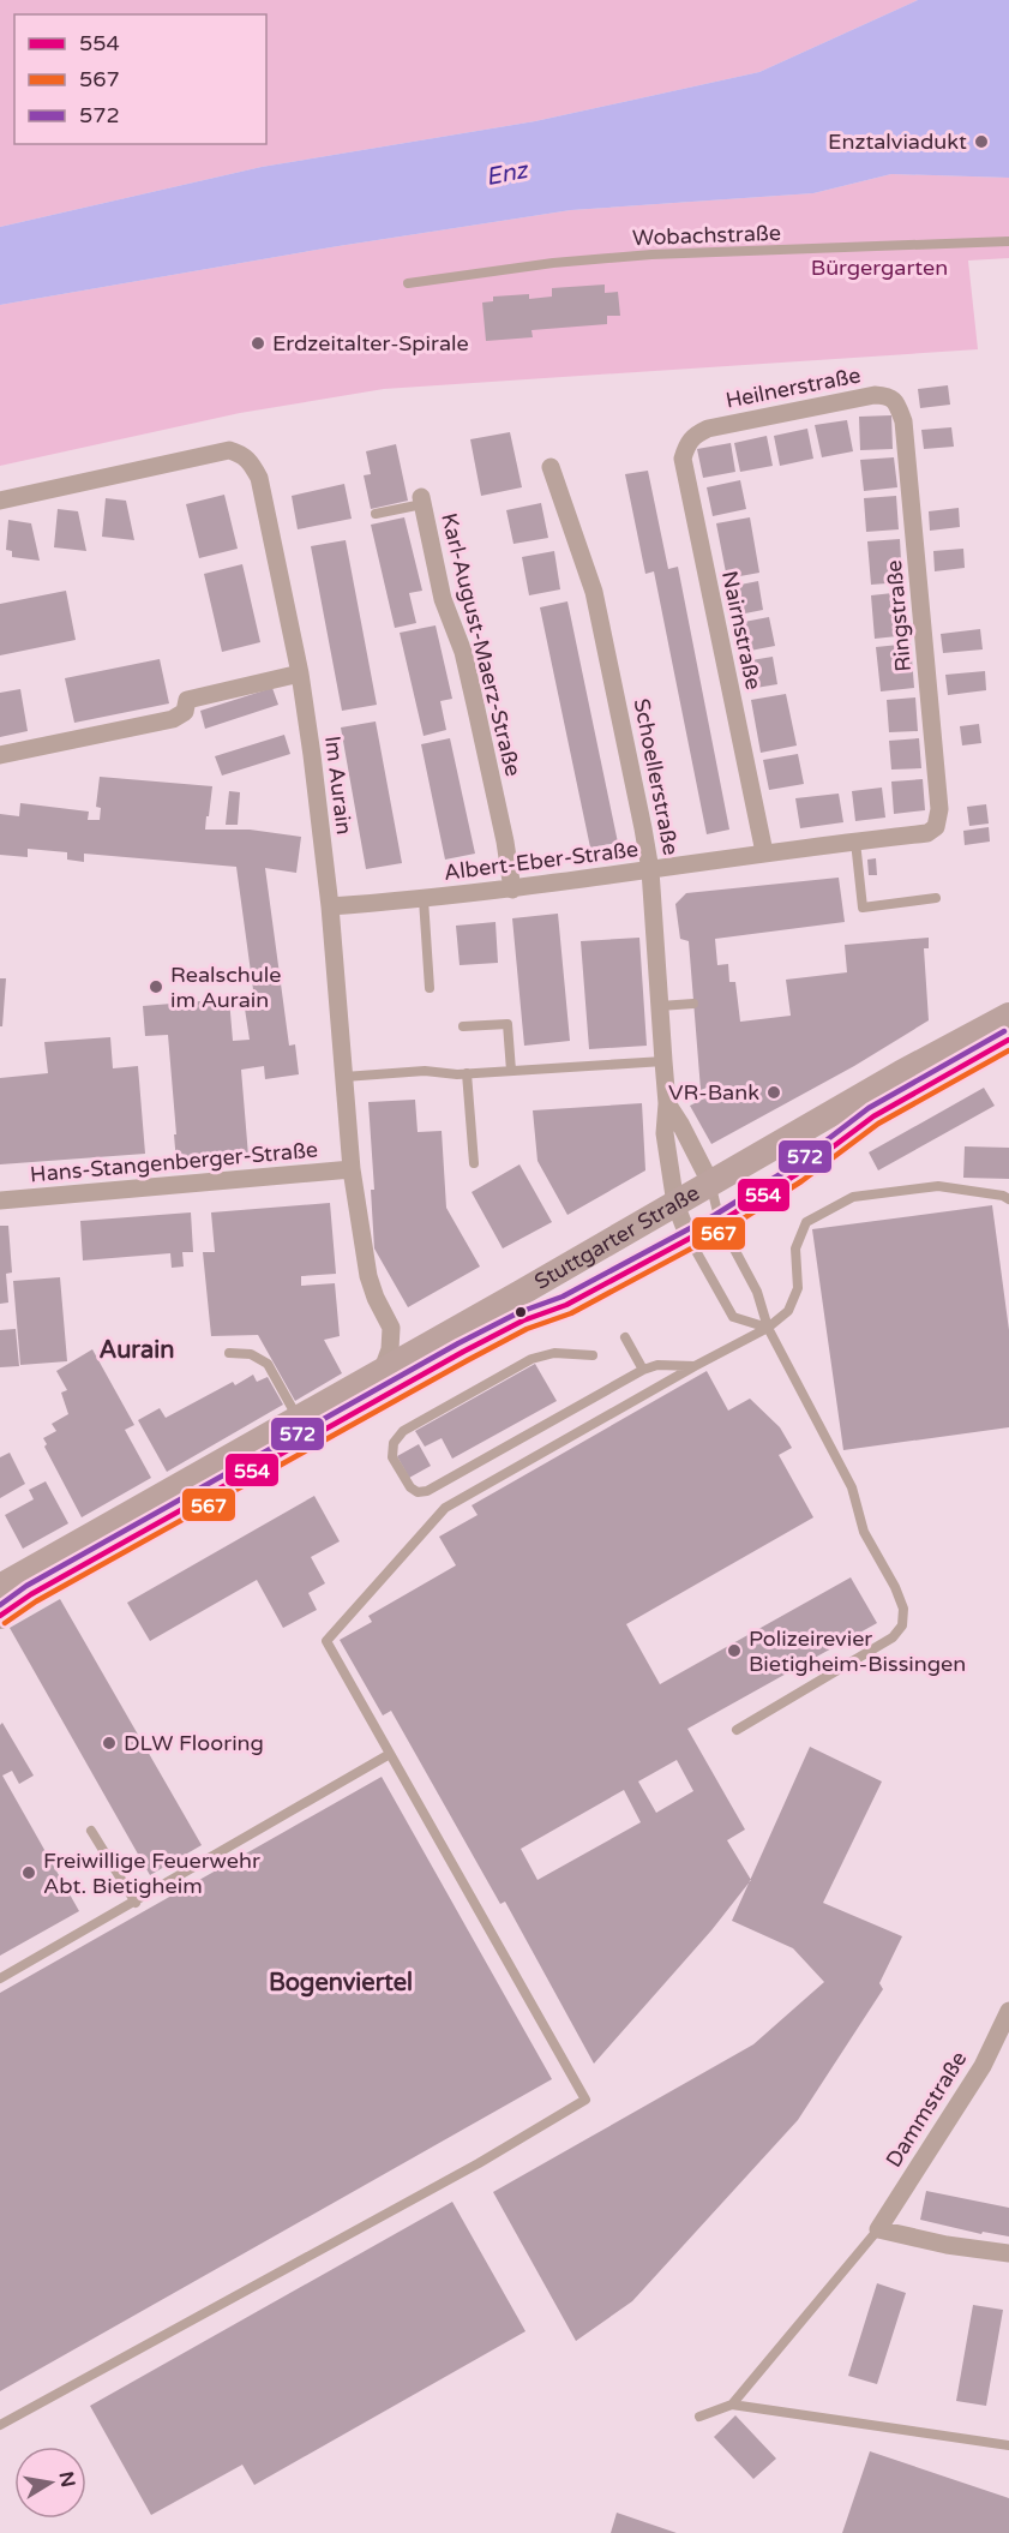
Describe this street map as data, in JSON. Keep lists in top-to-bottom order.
{
  "streets": {
    "main road": ["Stuttgarter Straße"],
    "street": [
      "Heilnerstraße",
      "Ringstraße",
      "Nairnstraße",
      "Karl-August-Maerz-Straße",
      "Schoellerstraße",
      "Im Aurain",
      "Albert-Eber-Straße",
      "Hans-Stangenberger-Straße",
      "Dammstraße"
    ],
    "lane": ["Wobachstraße"]
  },
  "crossings": [
    ["Heilnerstraße", "Ringstraße"],
    ["Heilnerstraße", "Nairnstraße"],
    ["Ringstraße", "Albert-Eber-Straße"],
    ["Nairnstraße", "Albert-Eber-Straße"],
    ["Karl-August-Maerz-Straße", "Albert-Eber-Straße"],
    ["Schoellerstraße", "Albert-Eber-Straße"],
    ["Schoellerstraße", "Stuttgarter Straße"],
    ["Im Aurain", "Albert-Eber-Straße"],
    ["Im Aurain", "Hans-Stangenberger-Straße"],
    ["Im Aurain", "Stuttgarter Straße"]
  ],
  "districts": ["Aurain", "Bogenviertel"],
  "water": ["Enz"],
  "parks": ["Bürgergarten"],
  "places": [
    "Enztalviadukt",
    "Erdzeitalter-Spirale",
    "Realschule im Aurain",
    "VR-Bank",
    "Polizeirevier Bietigheim-Bissingen",
    "DLW Flooring",
    "Freiwillige Feuerwehr Abt. Bietigheim"
  ],
  "lines": ["transit line 572", "transit line 554", "transit line 567"],
  "legend": ["554", "567", "572"],
  "north": "right"
}
